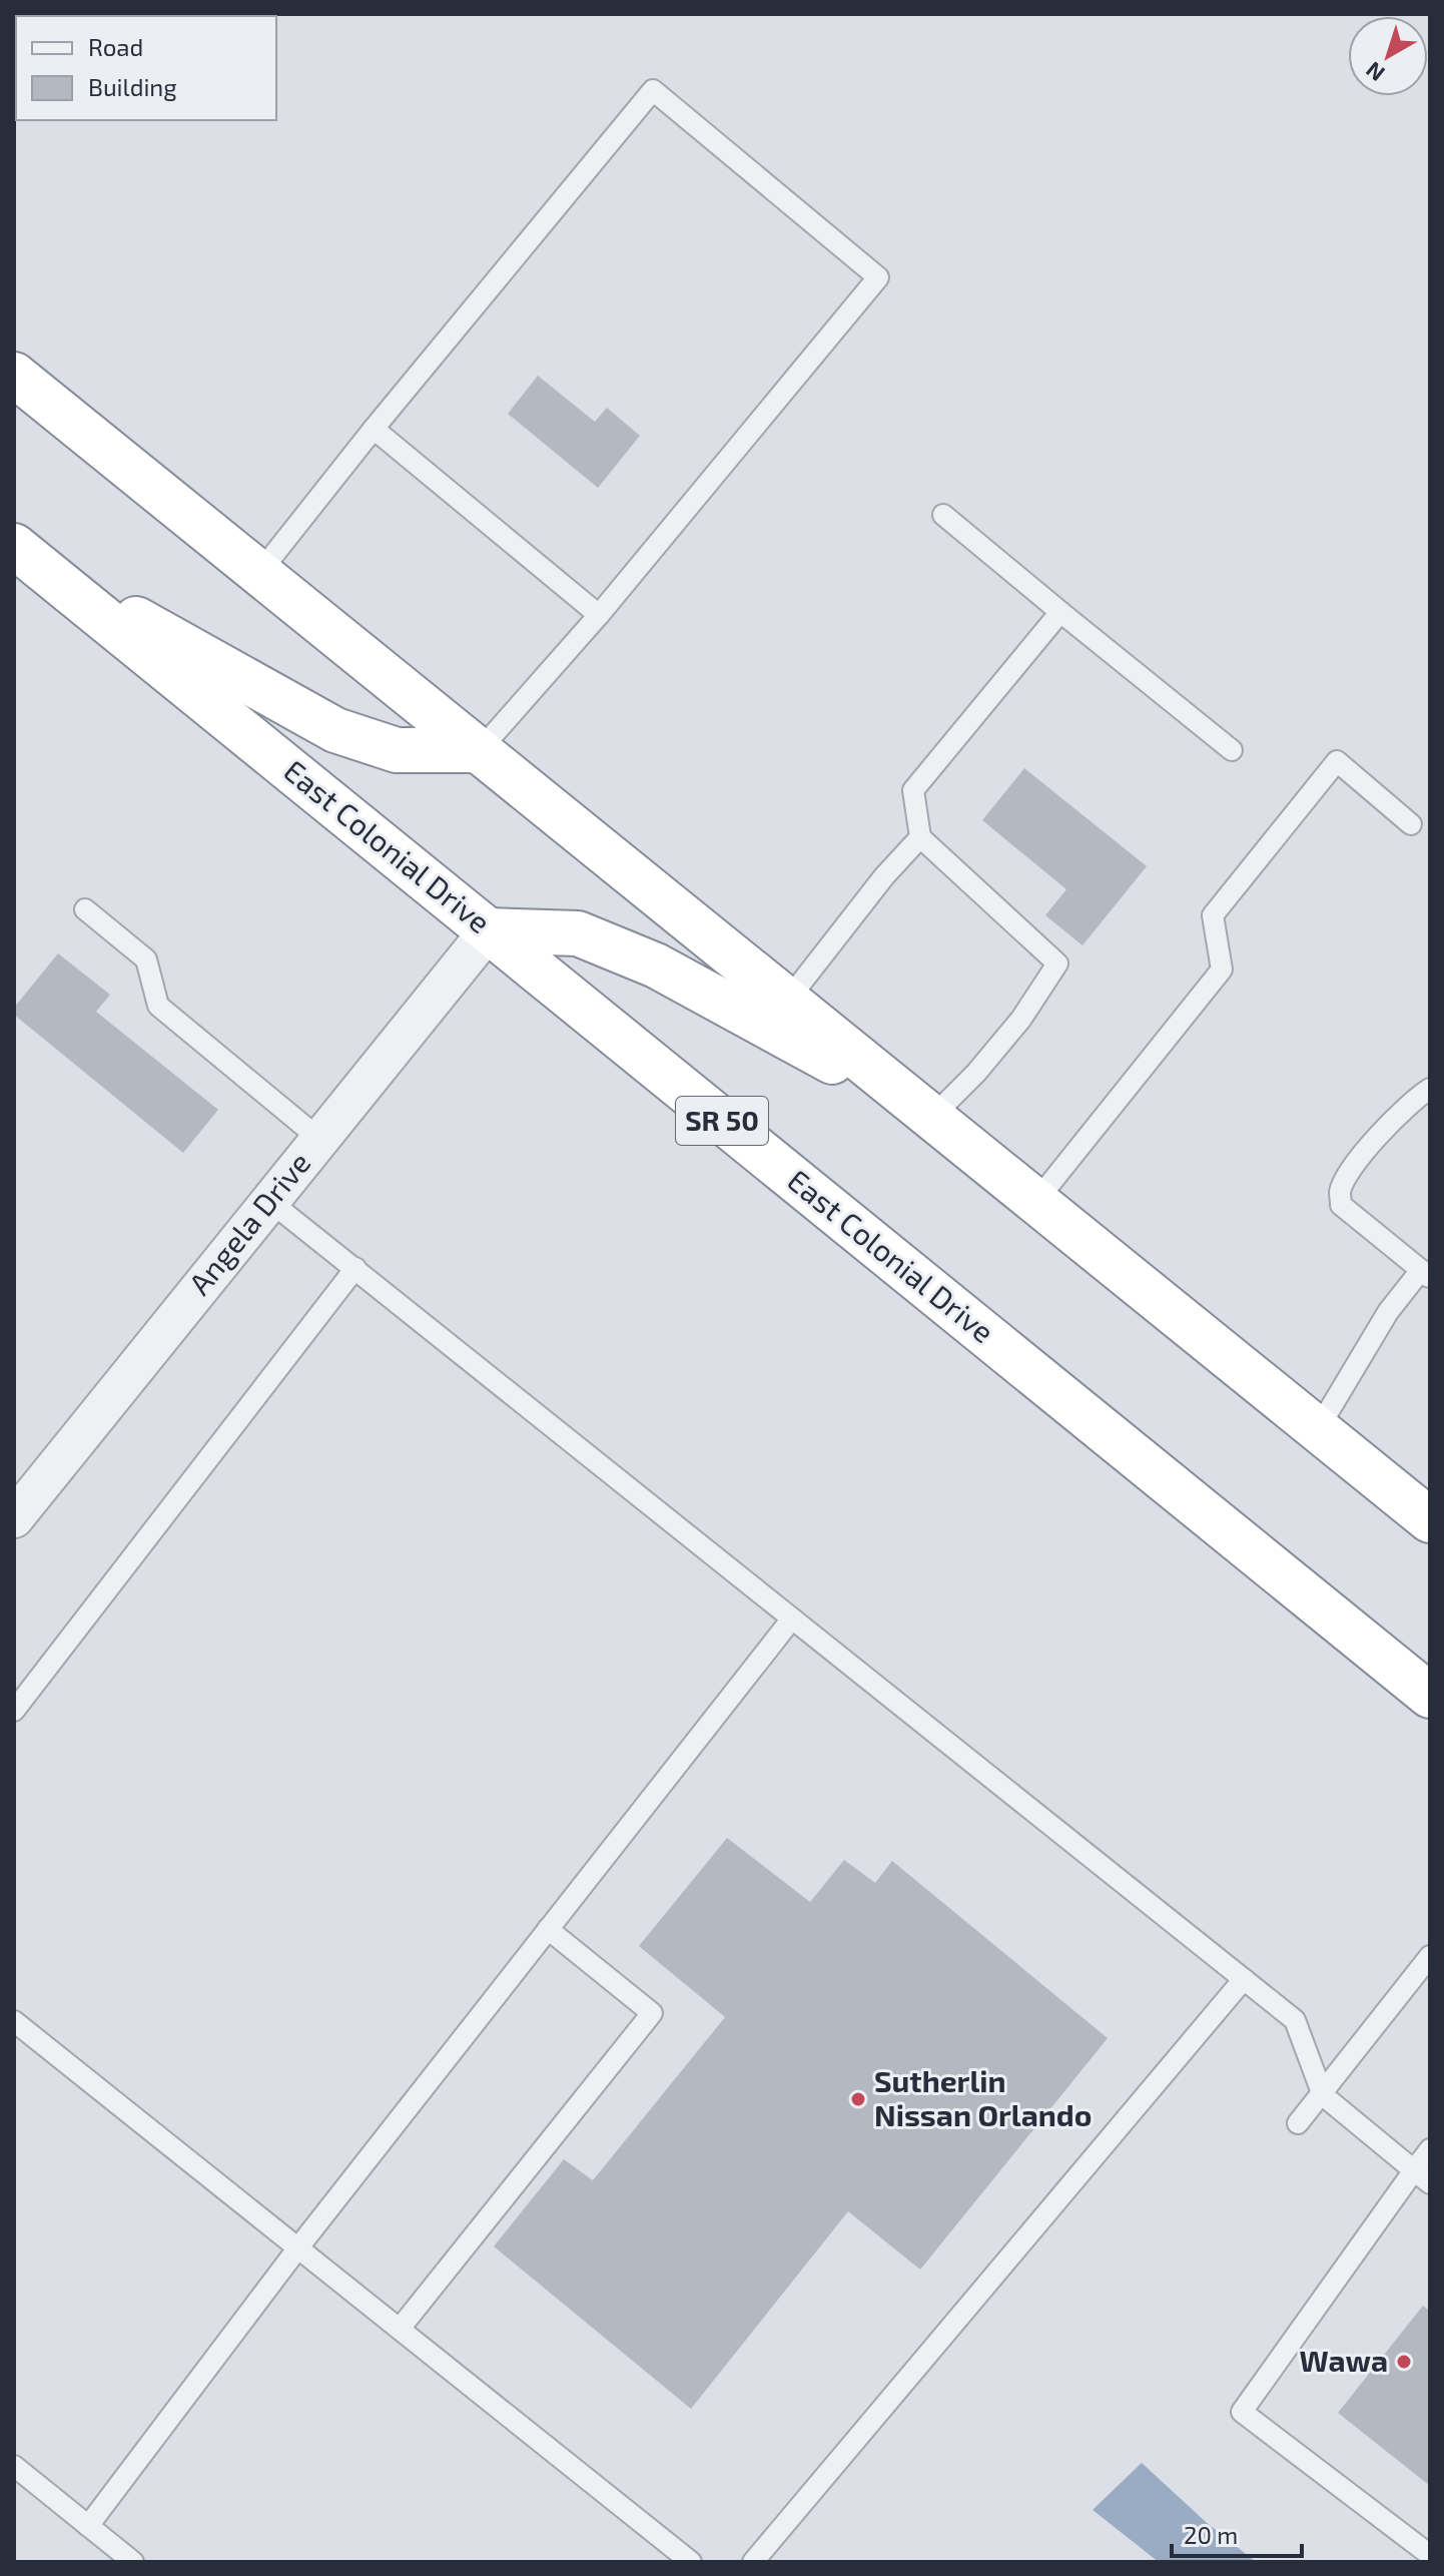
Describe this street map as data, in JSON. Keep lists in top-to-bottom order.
{
  "streets": {
    "highway": ["East Colonial Drive", "SR 50"],
    "street": ["Angela Drive"]
  },
  "crossings": [
    ["East Colonial Drive", "Angela Drive"]
  ],
  "places": ["Sutherlin Nissan Orlando", "Wawa"],
  "legend": ["Road", "Building"],
  "scale_bar": "20 m",
  "north": "bottom left"
}
